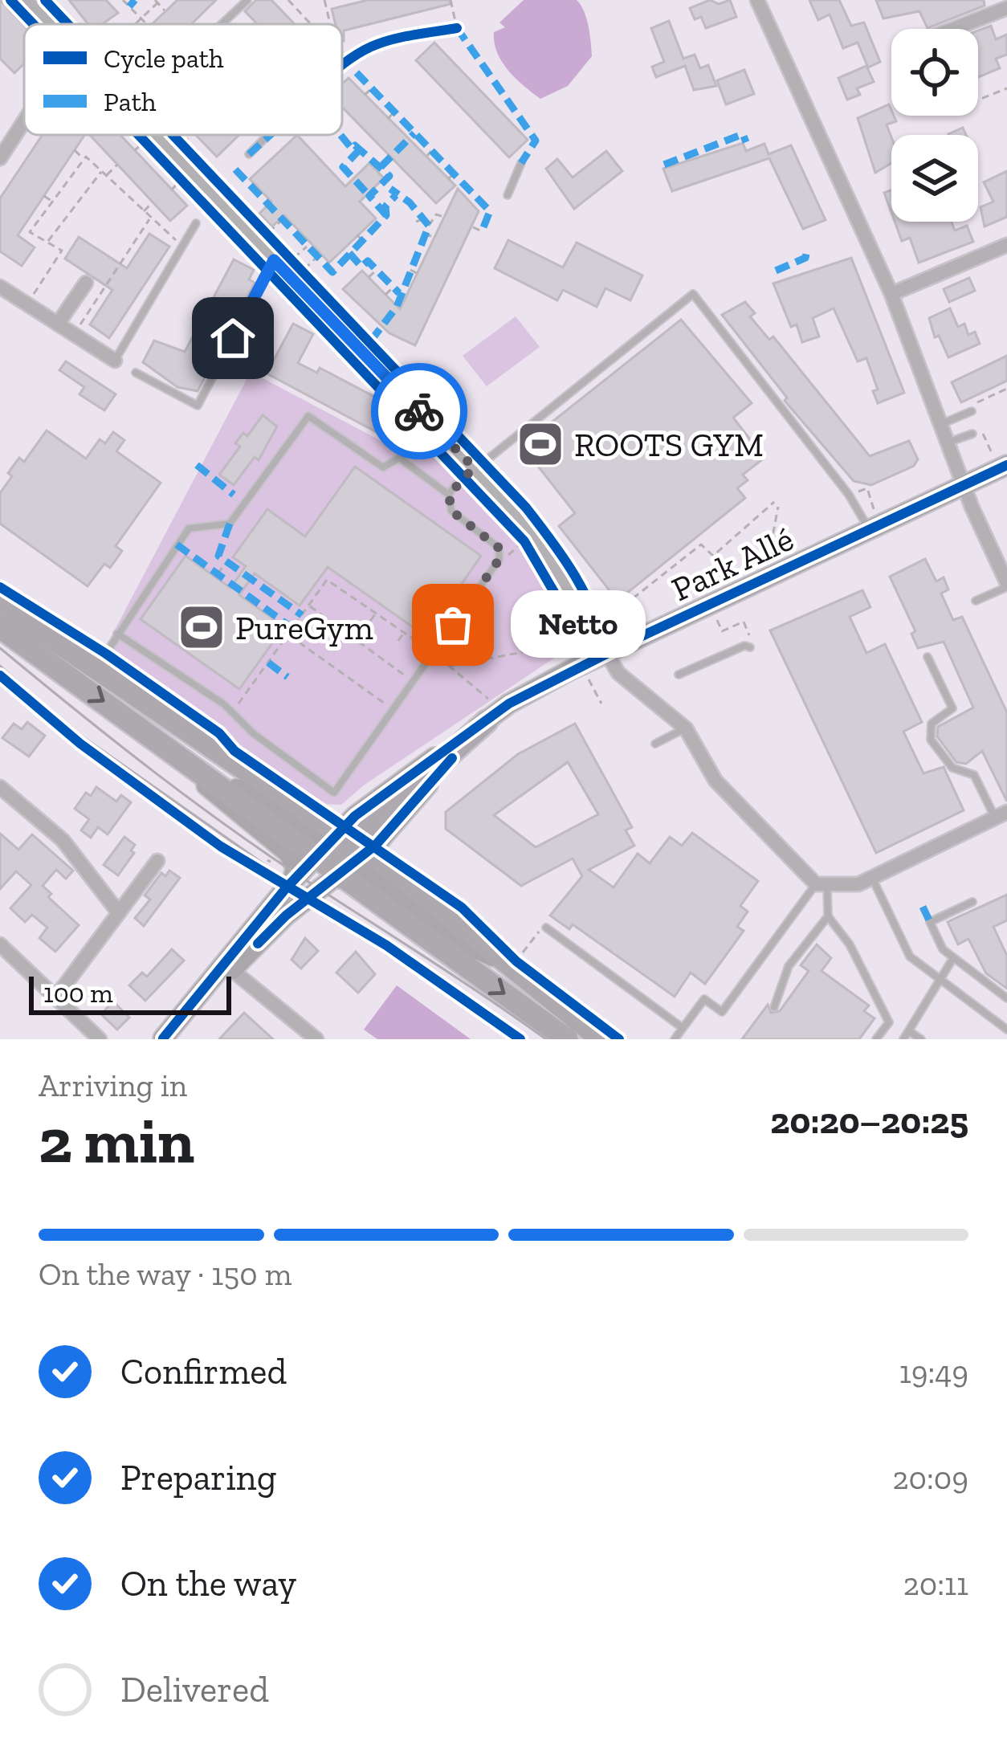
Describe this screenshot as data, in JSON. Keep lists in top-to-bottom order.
{
  "streets": {
    "street": ["Park Allé"]
  },
  "places": {
    "sports": ["ROOTS GYM", "PureGym"],
    "other": ["Netto"]
  },
  "legend": ["Cycle path", "Path"],
  "scale_bar": "100 m",
  "page": {
    "bubble": "Netto",
    "scale": "100 m",
    "heading": ["2 min", "Arriving in", "20:20–20:25"],
    "bar": "On the way · 150 m",
    "list": [
      ["Confirmed", "19:49"],
      ["Preparing", "20:09"],
      ["On the way", "20:11"],
      "Delivered"
    ]
  }
}
